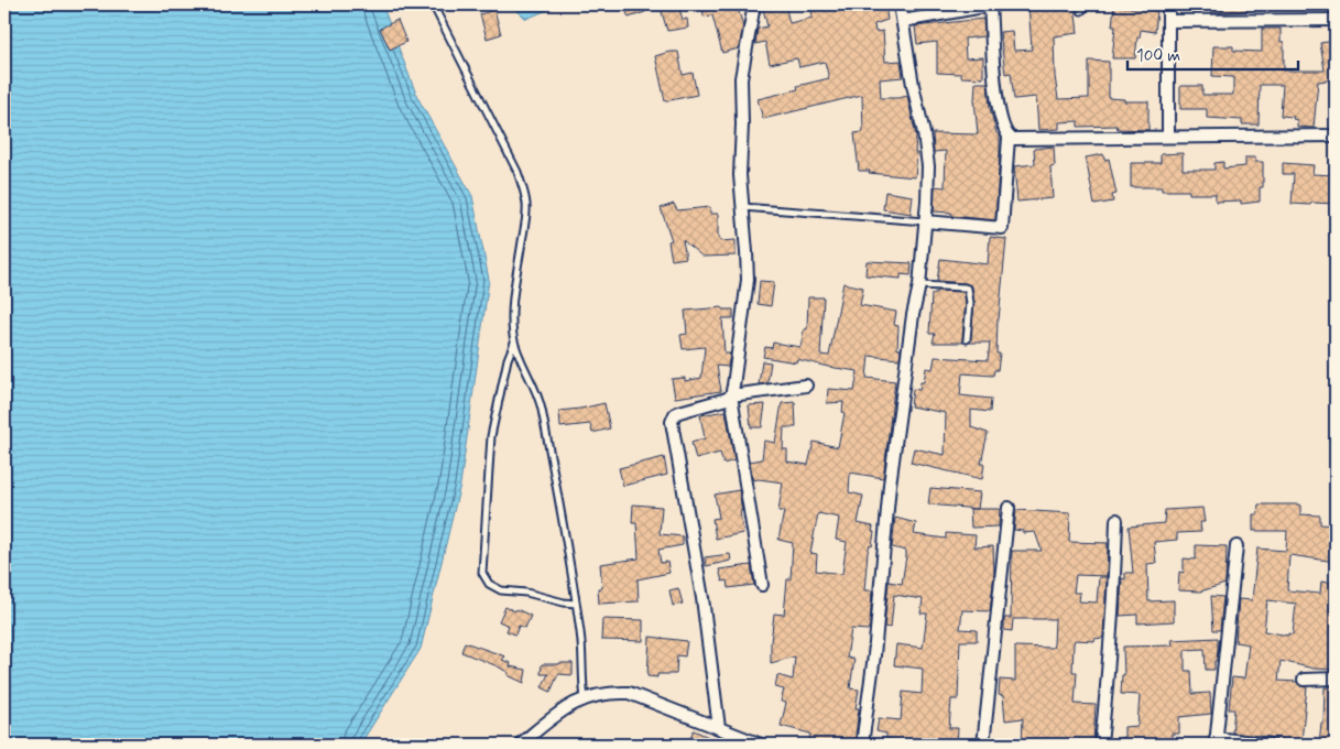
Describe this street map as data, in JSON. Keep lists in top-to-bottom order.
{
  "scale_bar": "100 m"
}
